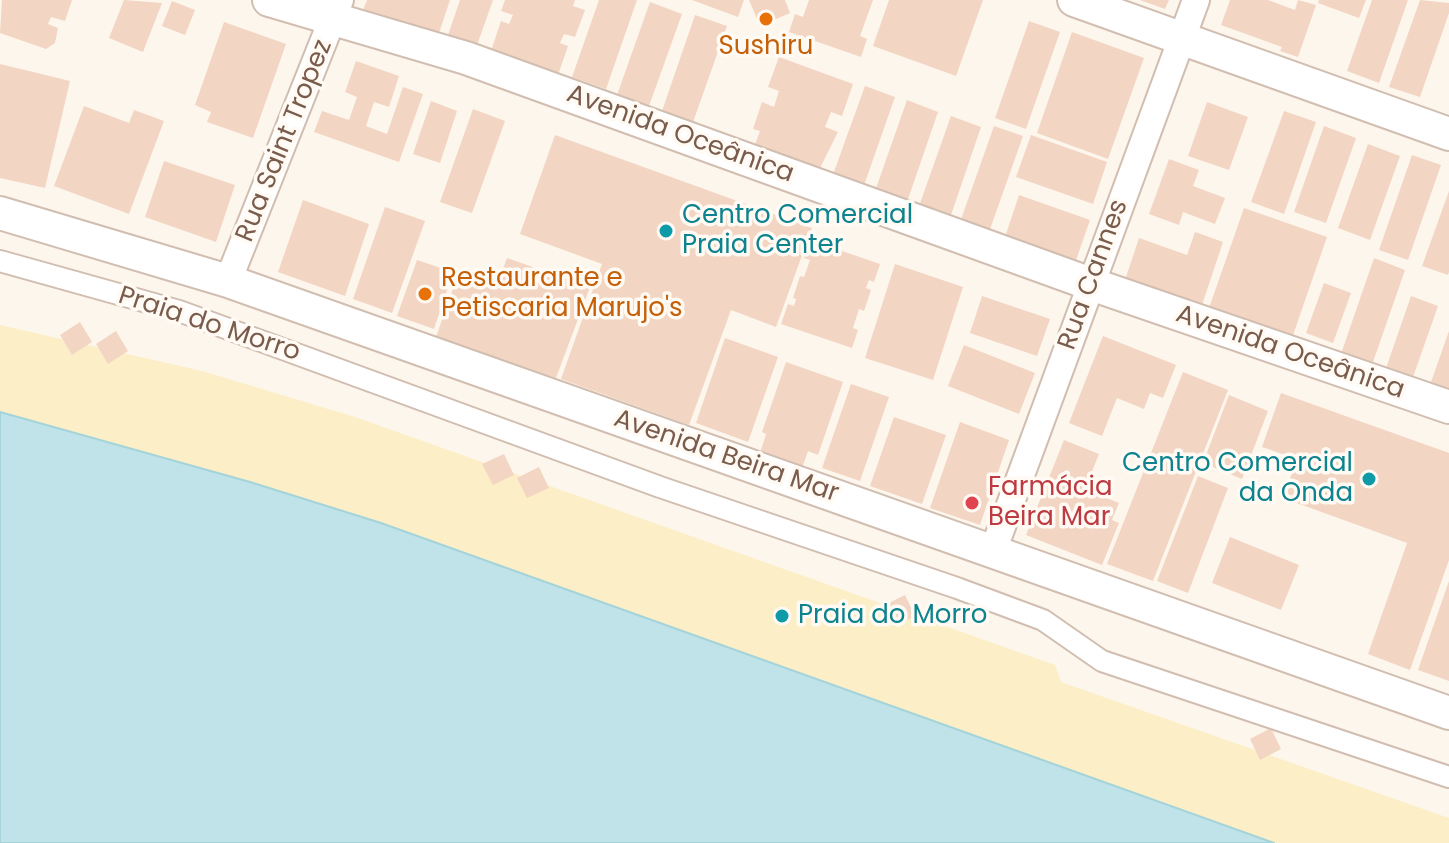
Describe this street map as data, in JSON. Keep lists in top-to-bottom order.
{
  "streets": {
    "street": [
      "Avenida Oceânica",
      "Rua Saint Tropez",
      "Rua Cannes",
      "Praia do Morro",
      "Avenida Beira Mar"
    ]
  },
  "crossings": [
    ["Avenida Oceânica", "Rua Saint Tropez"],
    ["Avenida Oceânica", "Rua Cannes"],
    ["Rua Saint Tropez", "Avenida Beira Mar"],
    ["Rua Cannes", "Avenida Beira Mar"]
  ],
  "places": [
    "Sushiru",
    "Centro Comercial Praia Center",
    "Restaurante e Petiscaria Marujo's",
    "Centro Comercial da Onda",
    "Farmácia Beira Mar",
    "Praia do Morro"
  ]
}
